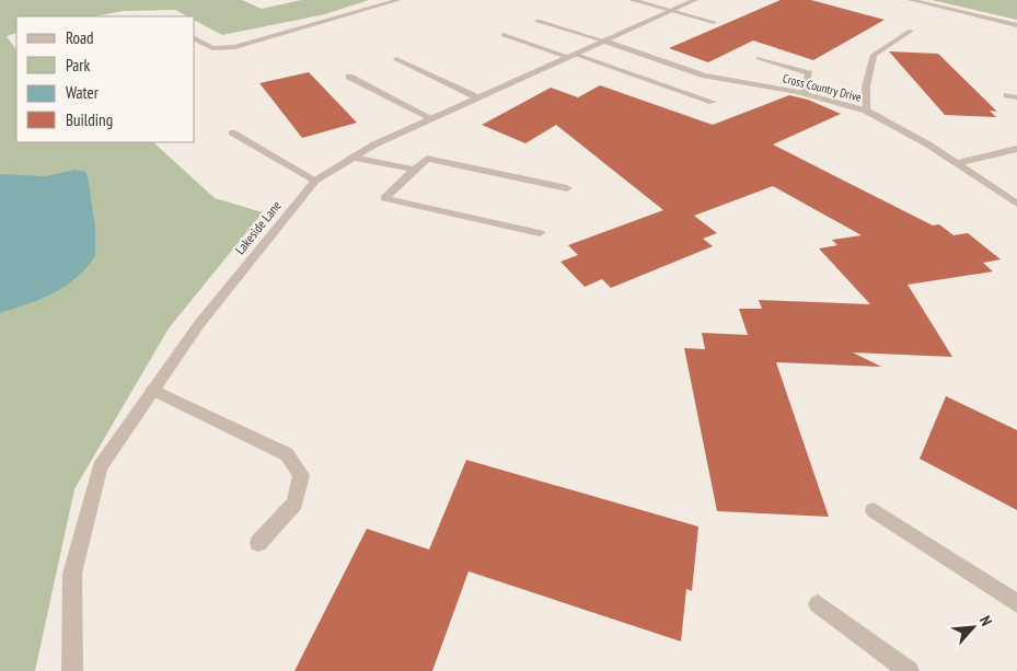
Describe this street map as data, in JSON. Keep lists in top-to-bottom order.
{
  "streets": {
    "street": ["Cross Country Drive", "Lakeside Lane"]
  },
  "crossings": [
    ["Cross Country Drive", "Lakeside Lane"]
  ],
  "legend": [
    "Road",
    "Park",
    "Water",
    "Building"
  ],
  "north": "top right"
}
